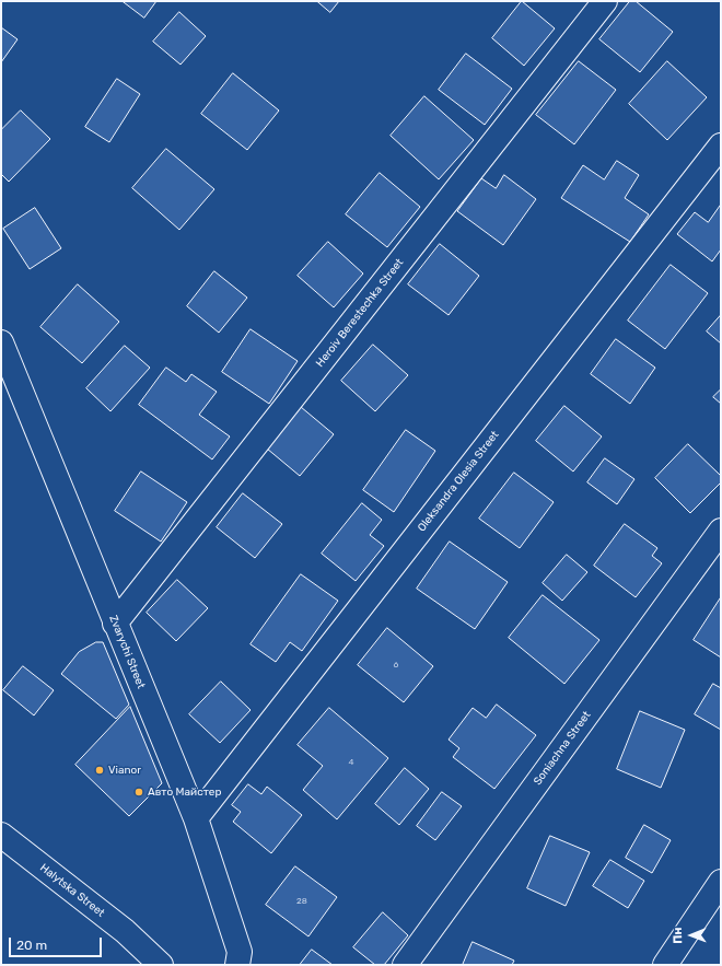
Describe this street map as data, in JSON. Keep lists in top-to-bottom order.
{
  "streets": {
    "main road": [
      "Heroiv Berestechka Street",
      "Oleksandra Olesia Street",
      "Zvarychi Street",
      "Soniachna Street",
      "Halytska Street"
    ]
  },
  "crossings": [
    ["Heroiv Berestechka Street", "Zvarychi Street"],
    ["Oleksandra Olesia Street", "Zvarychi Street"]
  ],
  "places": ["Vianor", "Авто Майстер"],
  "house_numbers": ["6", "4", "28"],
  "scale_bar": "20 m",
  "north": "left"
}
